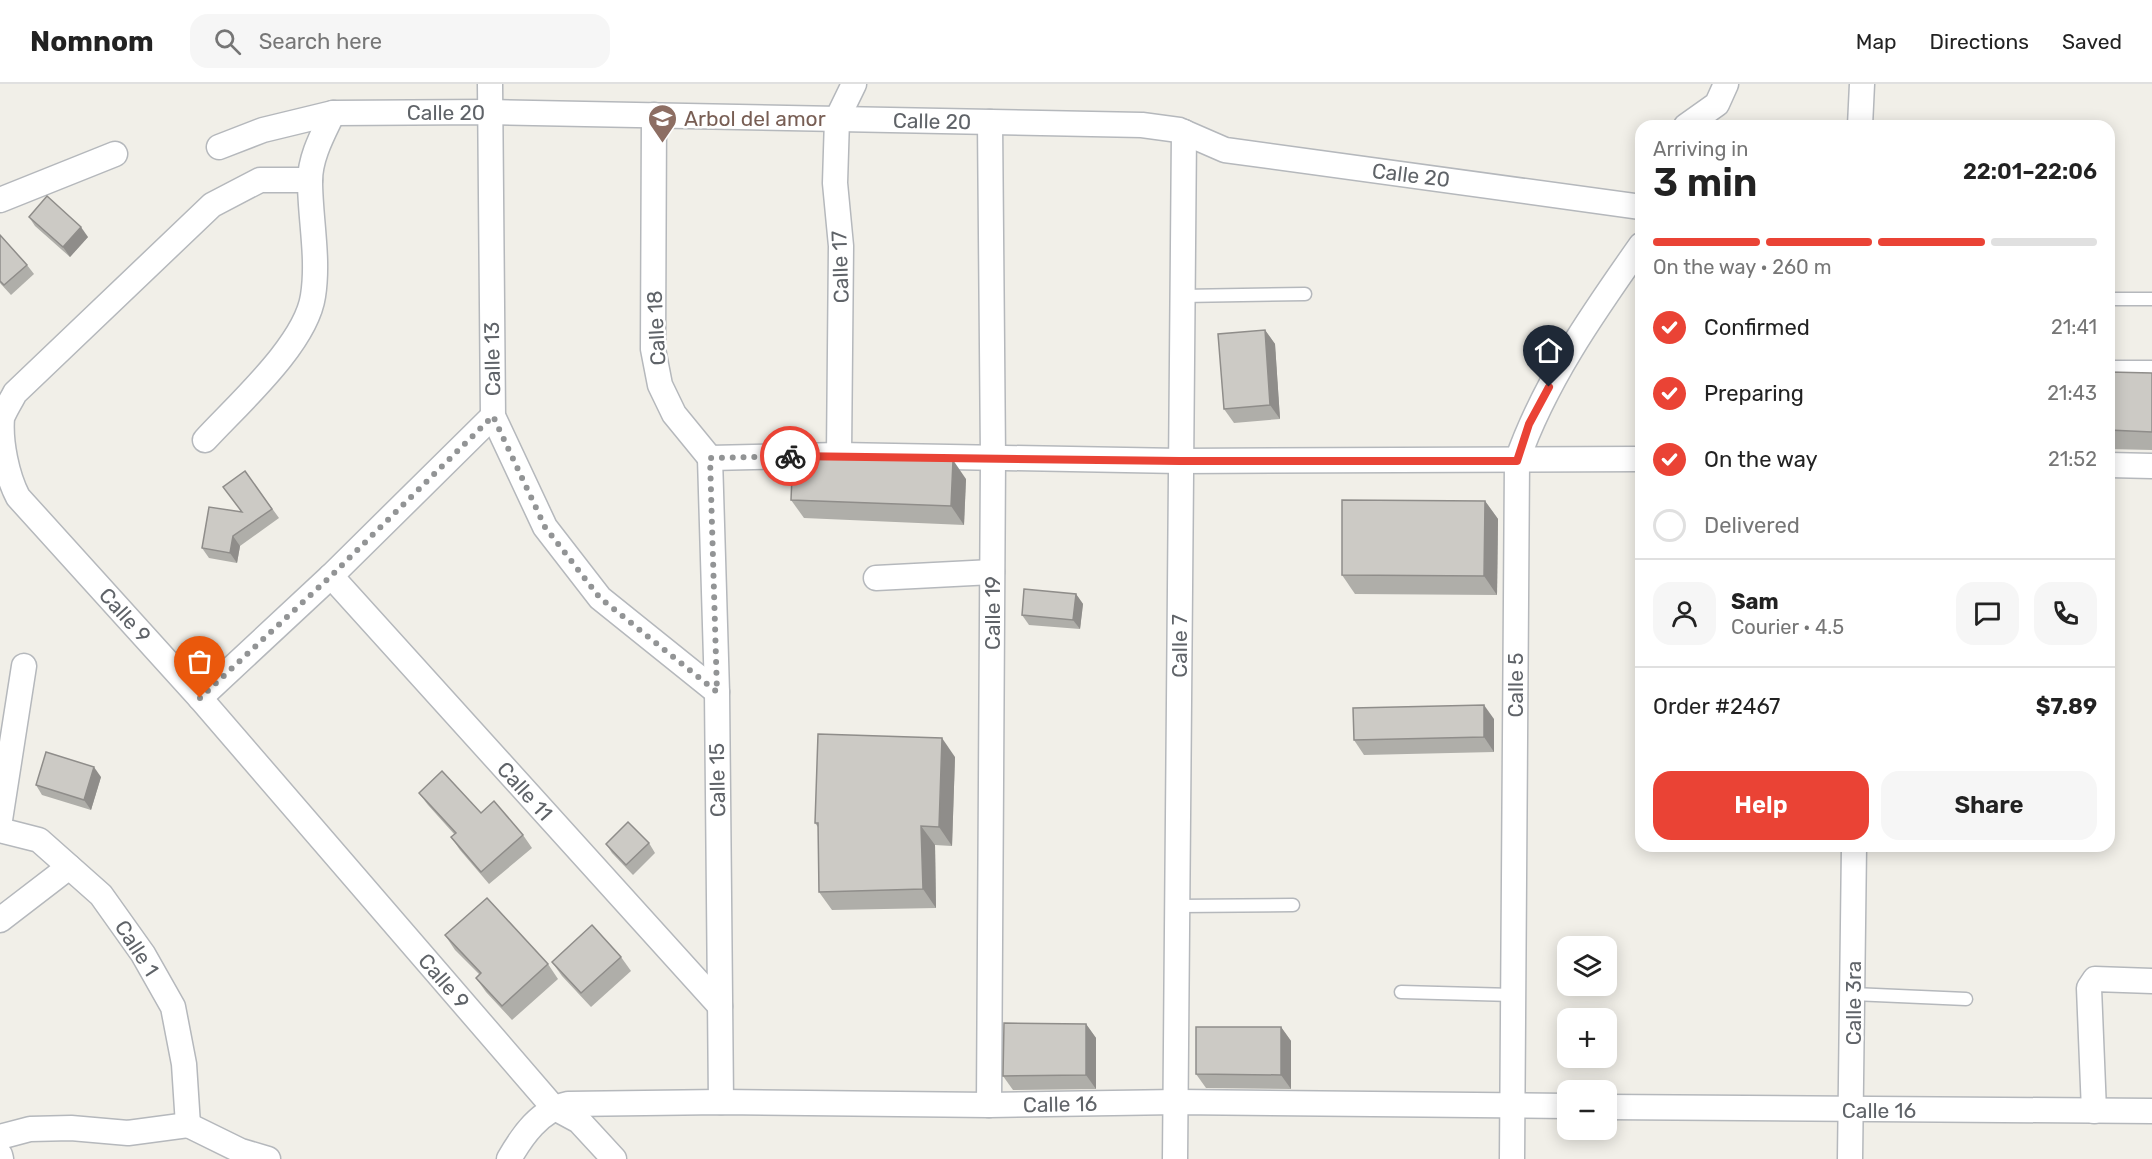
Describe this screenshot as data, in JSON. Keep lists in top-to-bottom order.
{
  "streets": {
    "street": [
      "Calle 20",
      "Calle 17",
      "Calle 18",
      "Calle 13",
      "Calle 19",
      "Calle 9",
      "Calle 7",
      "Calle 5",
      "Calle 15",
      "Calle 11",
      "Calle 1",
      "Calle 3ra",
      "Calle 16"
    ]
  },
  "crossings": [
    ["Calle 20", "Calle 17"],
    ["Calle 20", "Calle 18"],
    ["Calle 20", "Calle 13"],
    ["Calle 20", "Calle 19"],
    ["Calle 20", "Calle 7"],
    ["Calle 18", "Calle 15"],
    ["Calle 13", "Calle 15"],
    ["Calle 19", "Calle 16"],
    ["Calle 9", "Calle 16"],
    ["Calle 7", "Calle 16"],
    ["Calle 5", "Calle 16"],
    ["Calle 15", "Calle 11"],
    ["Calle 15", "Calle 16"],
    ["Calle 3ra", "Calle 16"]
  ],
  "places": {
    "school or university": ["Arbol del amor"]
  },
  "page": {
    "header": "Nomnom",
    "search": "Search here",
    "nav": ["Map", "Directions", "Saved"],
    "heading": ["3 min", "Arriving in", "22:01–22:06"],
    "panel": [
      "Sam",
      "Courier · 4.5",
      "Order #2467",
      "$7.89"
    ],
    "bar": "On the way · 260 m",
    "list": [
      ["Confirmed", "21:41"],
      ["Preparing", "21:43"],
      ["On the way", "21:52"],
      "Delivered"
    ],
    "buttons": ["Help", "Share"],
    "map_buttons": ["+", "−"]
  }
}
